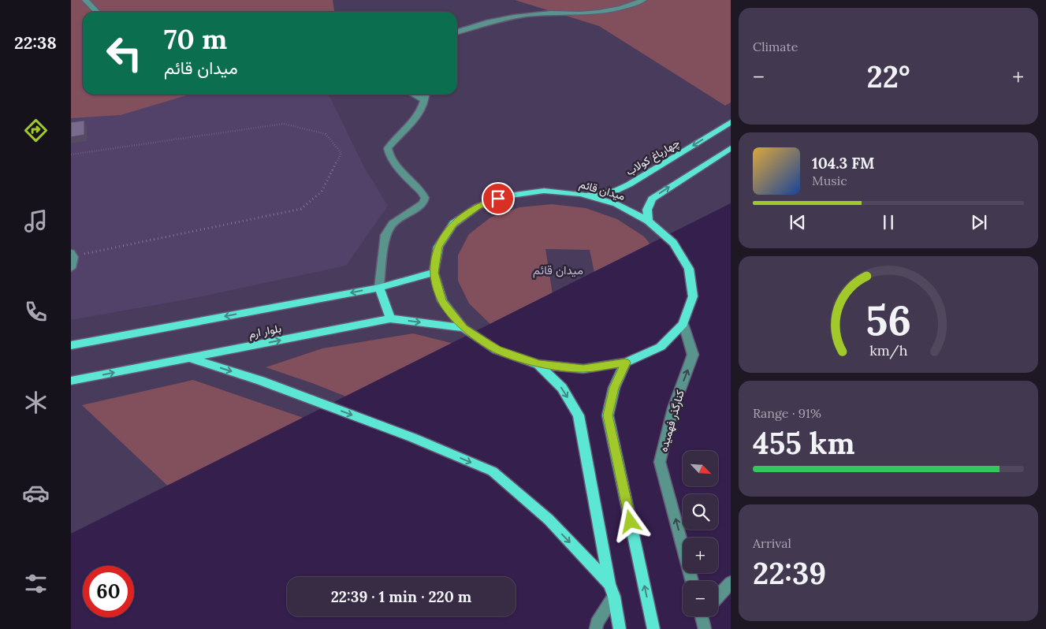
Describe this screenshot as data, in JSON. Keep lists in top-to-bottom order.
{
  "streets": {
    "main road": ["چهارباغ کولاب", "میدان قائم", "بلوار ارم"],
    "street": ["کنارگذر فهمیده"]
  },
  "crossings": [
    ["چهارباغ کولاب", "میدان قائم"],
    ["میدان قائم", "بلوار ارم"],
    ["میدان قائم", "کنارگذر فهمیده"]
  ],
  "one_way": ["کنارگذر فهمیده"],
  "districts": ["میدان قائم"],
  "north": "bottom right",
  "page": {
    "tabs": "22:38",
    "tile": [
      "Climate",
      ["Range · 91%", "455 km"],
      ["Arrival", "22:39"]
    ],
    "turn": ["70 m", "میدان قائم"],
    "heat": ["−", "22°", "+"],
    "song": ["104.3 FM", "Music"],
    "map_buttons": ["+", "−"],
    "limit": "60",
    "trip": "22:39 · 1 min · 220 m",
    "gauge": ["56", "km/h"]
  }
}
